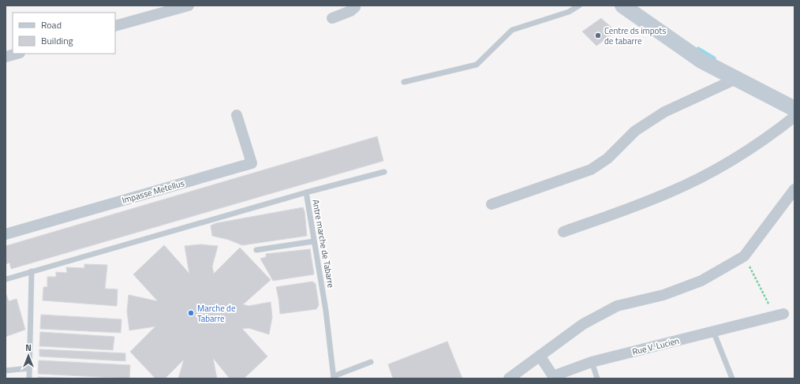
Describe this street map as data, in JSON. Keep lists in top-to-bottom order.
{
  "streets": {
    "street": ["Impasse Metellus", "Rue V. Lucien"],
    "lane": ["Antre marche de Tabarre"]
  },
  "places": ["Centre ds impots de tabarre", "Marche de Tabarre"],
  "legend": ["Road", "Building"],
  "north": "top"
}
